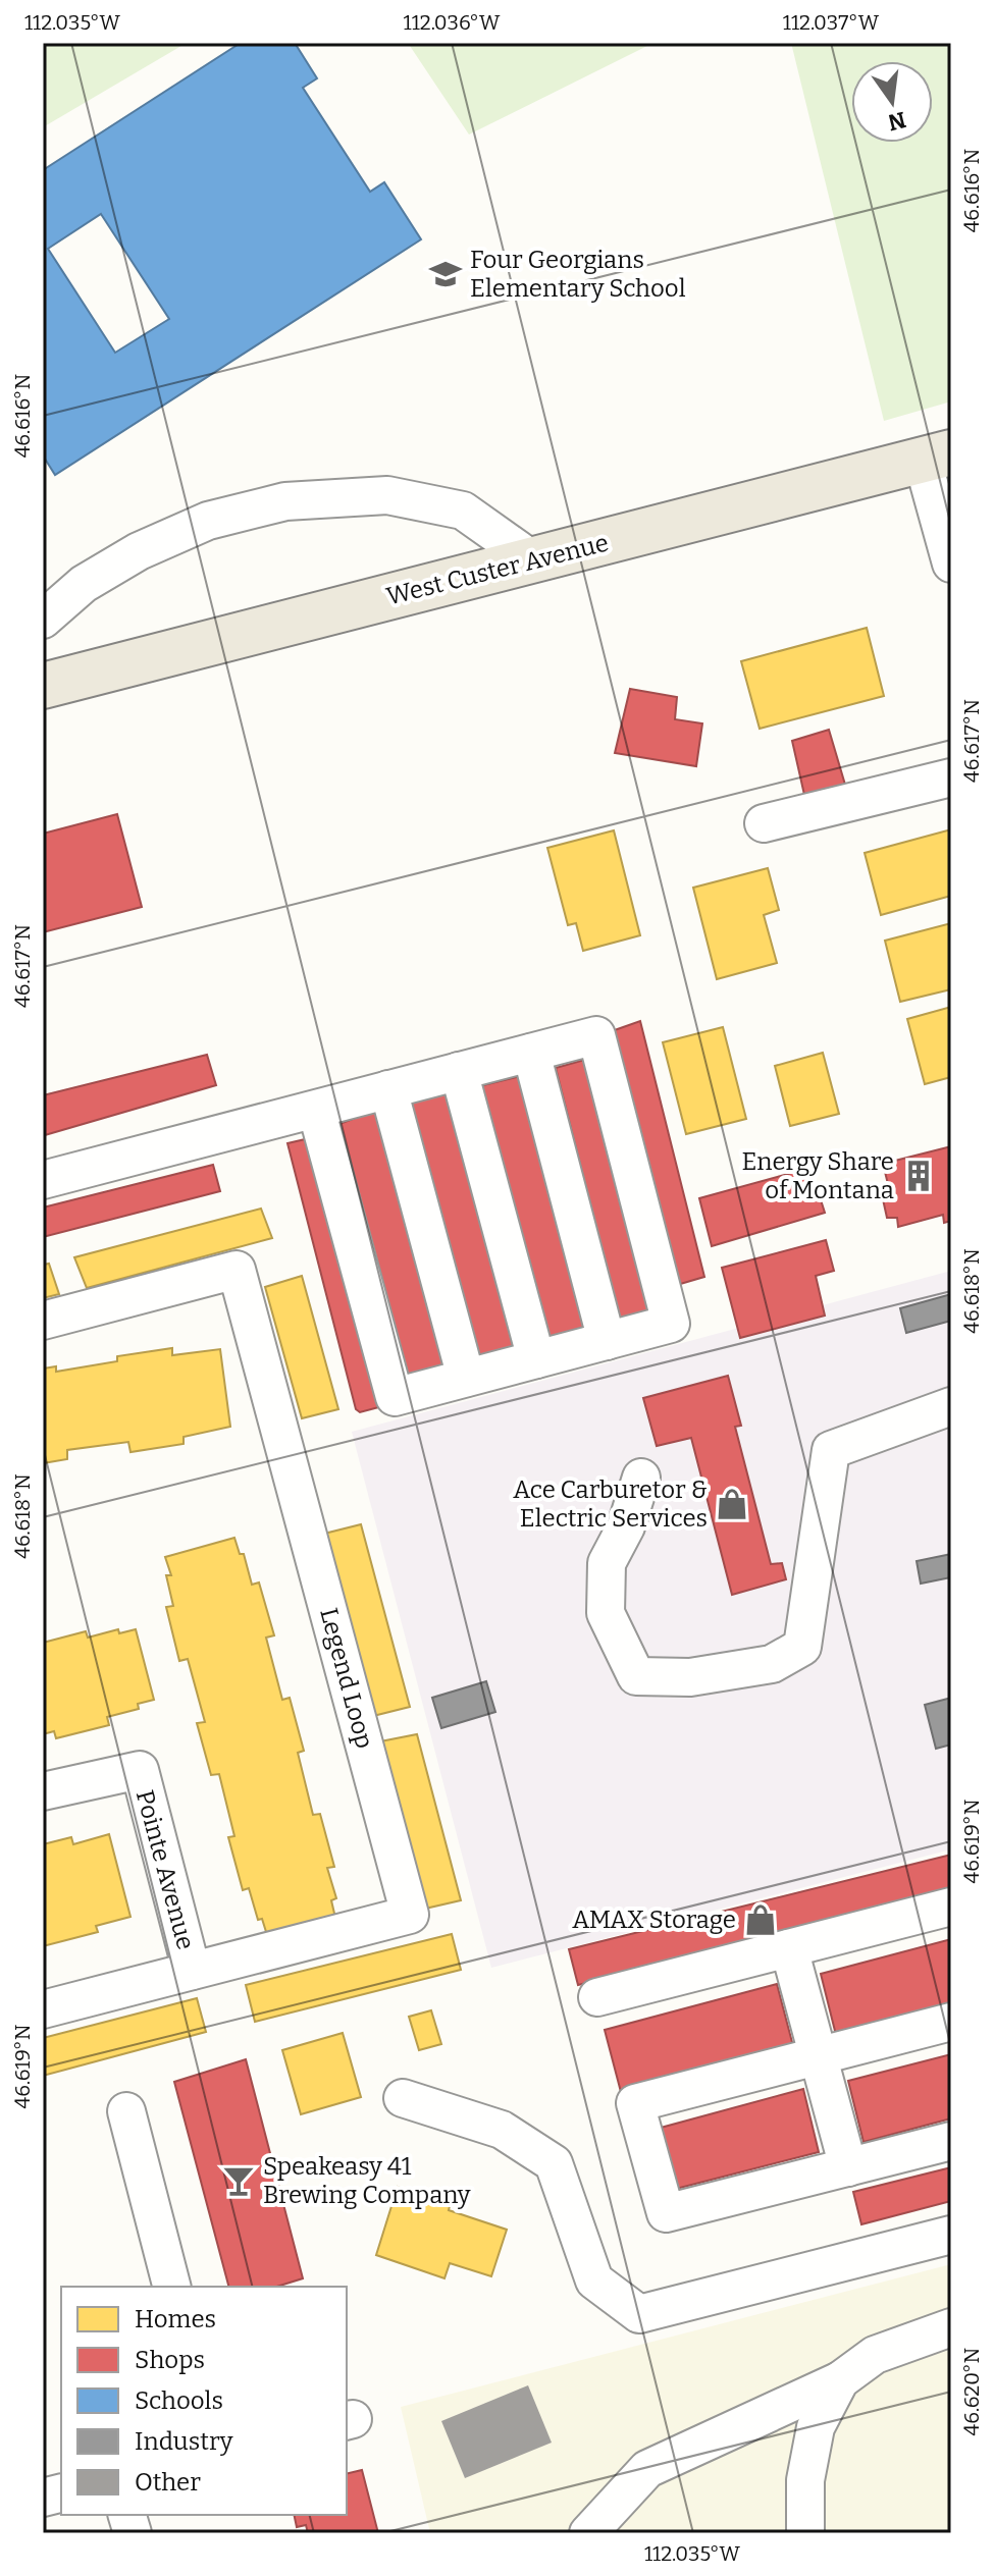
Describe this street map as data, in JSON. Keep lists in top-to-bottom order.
{
  "streets": {
    "main road": ["West Custer Avenue"],
    "street": ["Legend Loop", "Pointe Avenue"]
  },
  "crossings": [
    ["Legend Loop", "Pointe Avenue"]
  ],
  "places": {
    "school or university": ["Four Georgians Elementary School"],
    "building": ["Energy Share of Montana"],
    "shop": ["Ace Carburetor & Electric Services", "AMAX Storage"],
    "bar": ["Speakeasy 41 Brewing Company"]
  },
  "legend": [
    "Homes",
    "Shops",
    "Schools",
    "Industry",
    "Other"
  ],
  "north": "bottom",
  "coordinates": [
    "112.035°W",
    "112.036°W",
    "112.037°W",
    "46.616°N",
    "46.617°N",
    "46.618°N",
    "46.619°N",
    "46.620°N"
  ]
}
